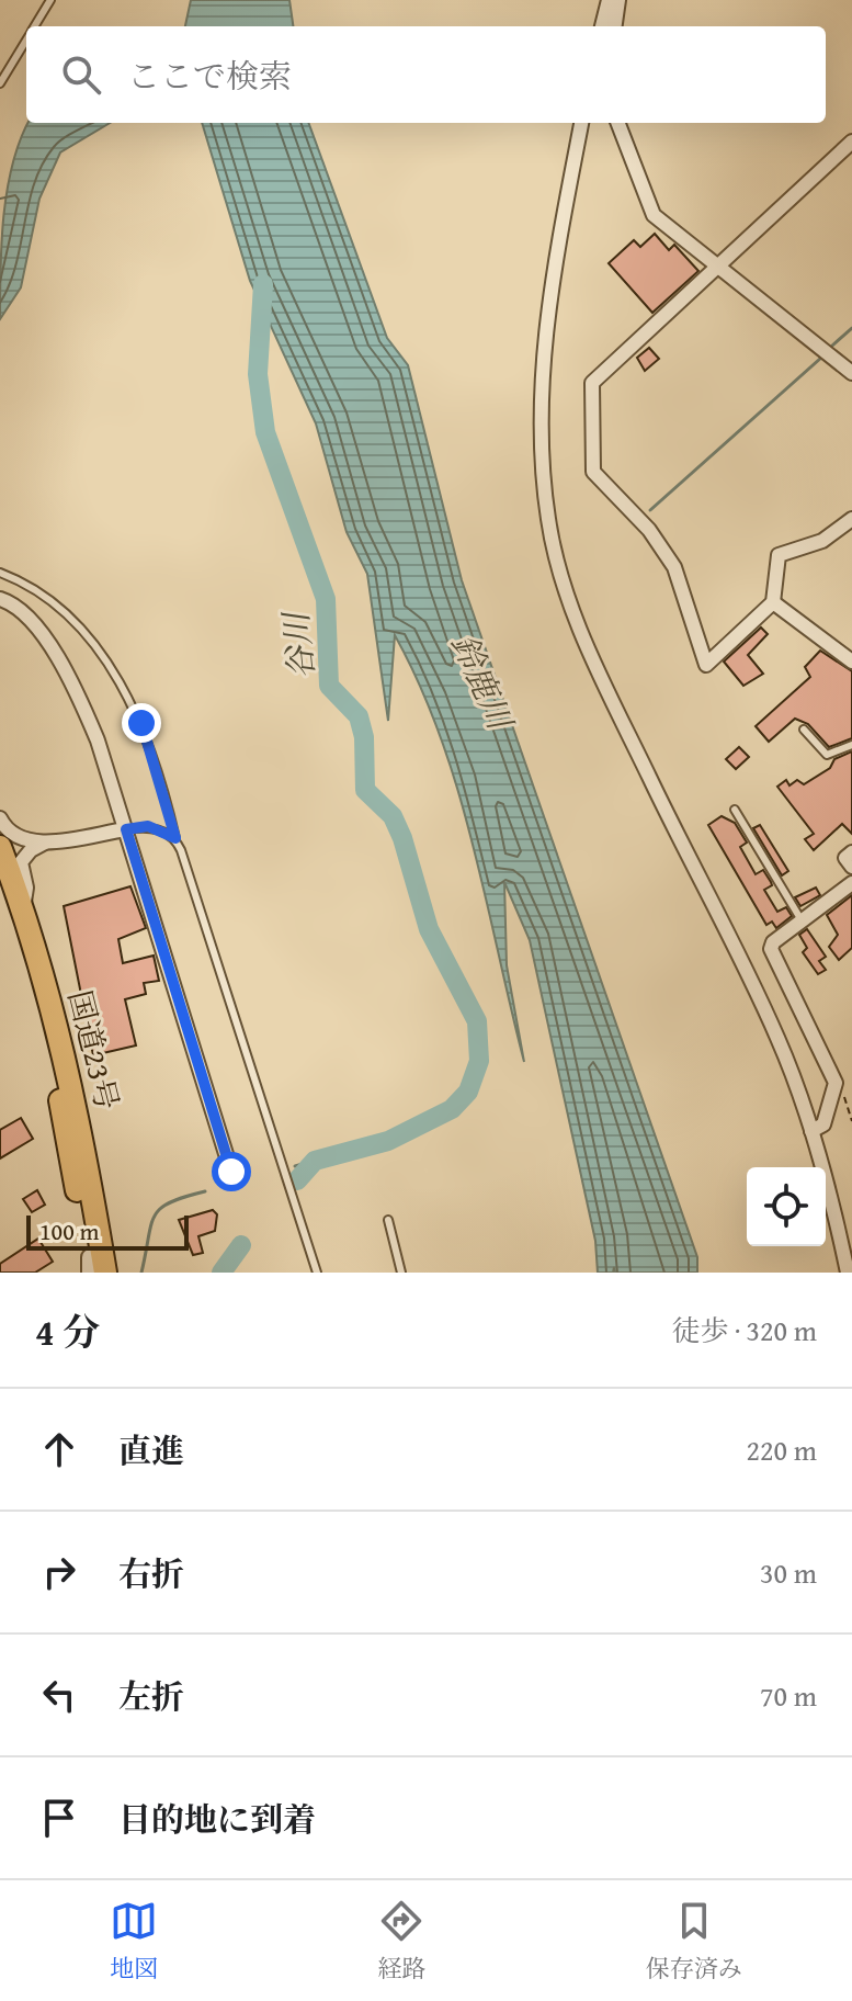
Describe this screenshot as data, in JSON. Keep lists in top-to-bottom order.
{
  "streets": {
    "highway": ["国道23号"]
  },
  "water": ["谷川", "鈴鹿川"],
  "scale_bar": "100 m",
  "page": {
    "search": "ここで検索",
    "scale": "100 m",
    "heading": ["4 分", "徒歩 · 320 m"],
    "list": [
      ["直進", "220 m"],
      ["右折", "30 m"],
      ["左折", "70 m"],
      "目的地に到着"
    ],
    "nav": ["地図", "経路", "保存済み"]
  }
}
